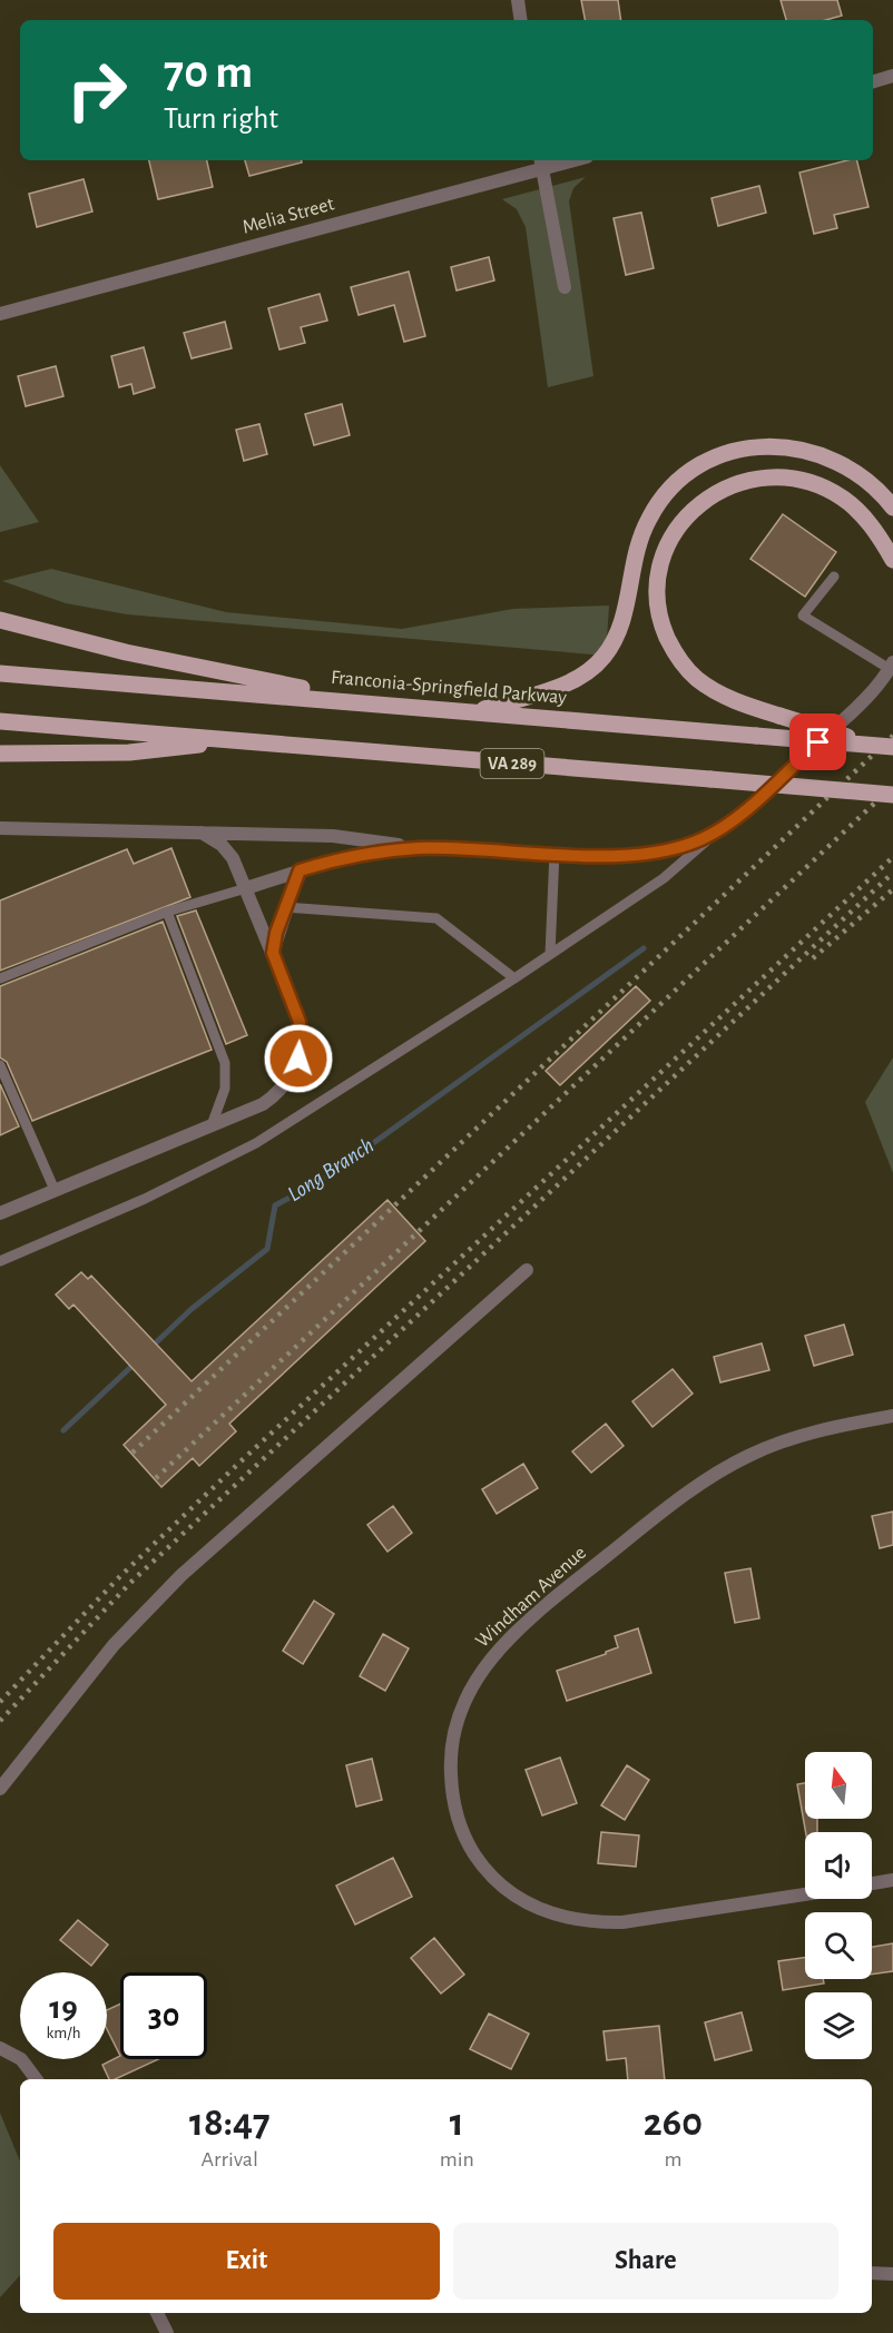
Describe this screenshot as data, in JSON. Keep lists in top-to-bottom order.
{
  "streets": {
    "main road": ["Franconia-Springfield Parkway", "VA 289"],
    "street": ["Melia Street", "Windham Avenue"]
  },
  "water": ["Long Branch"],
  "north": "top",
  "page": {
    "turn": ["70 m", "Turn right"],
    "speed": "19 km/h",
    "limit": "30",
    "eta": [
      "18:47",
      "Arrival",
      "1",
      "min",
      "260",
      "m"
    ],
    "buttons": ["Exit", "Share"]
  }
}
